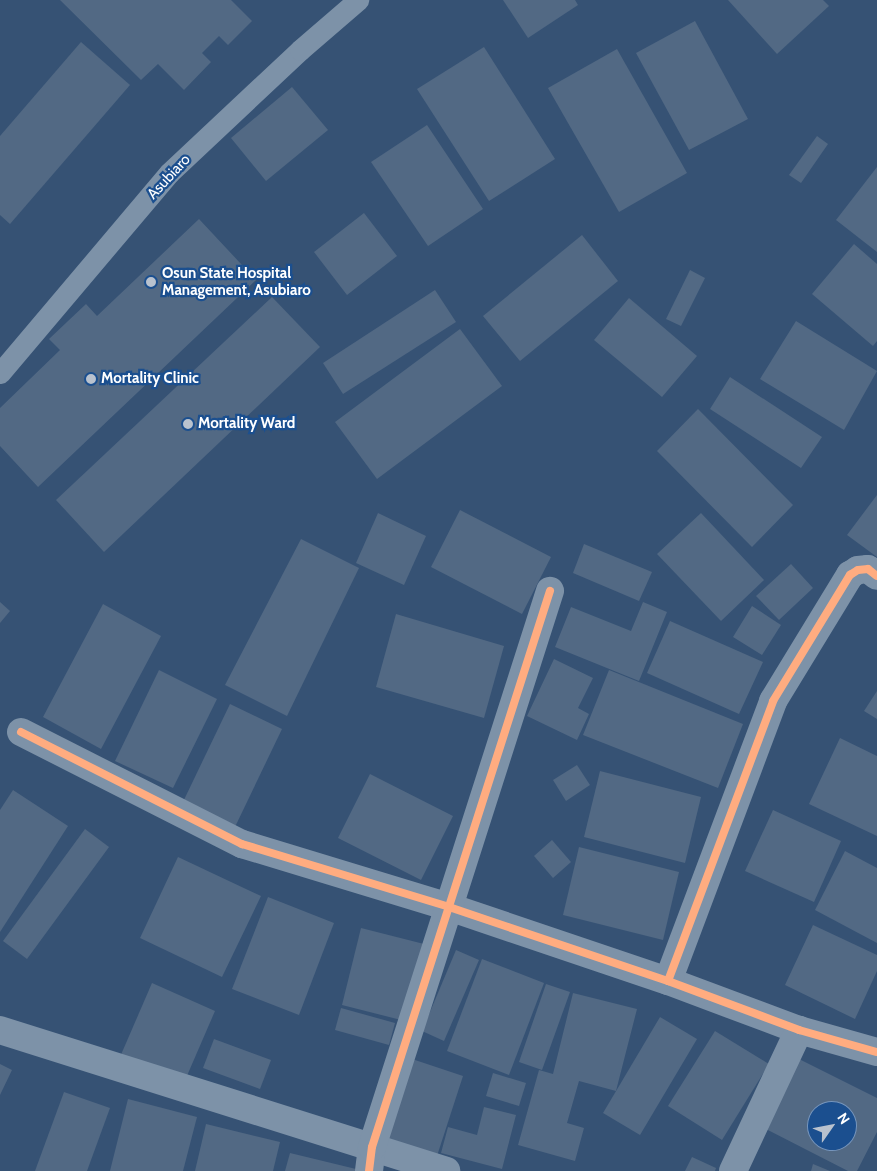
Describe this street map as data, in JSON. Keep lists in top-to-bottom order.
{
  "streets": {
    "lane": ["Asubiaro"]
  },
  "places": ["Osun State Hospital Management, Asubiaro", "Mortality Clinic", "Mortality Ward"],
  "north": "top right"
}
